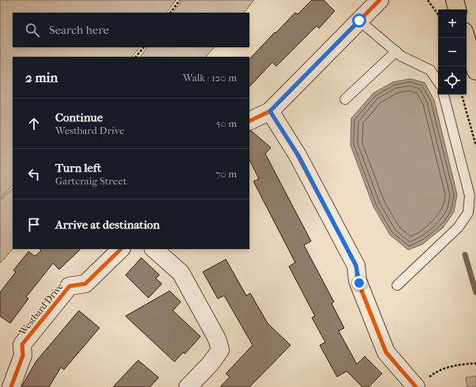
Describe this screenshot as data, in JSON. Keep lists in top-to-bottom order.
{
  "streets": {
    "street": ["Westbard Drive"]
  },
  "page": {
    "map_buttons": ["+", "−"],
    "search": "Search here",
    "heading": ["2 min", "Walk · 120 m"],
    "list": [
      ["Continue", "Westbard Drive", "50 m"],
      ["Turn left", "Gartcraig Street", "70 m"],
      "Arrive at destination"
    ]
  }
}
